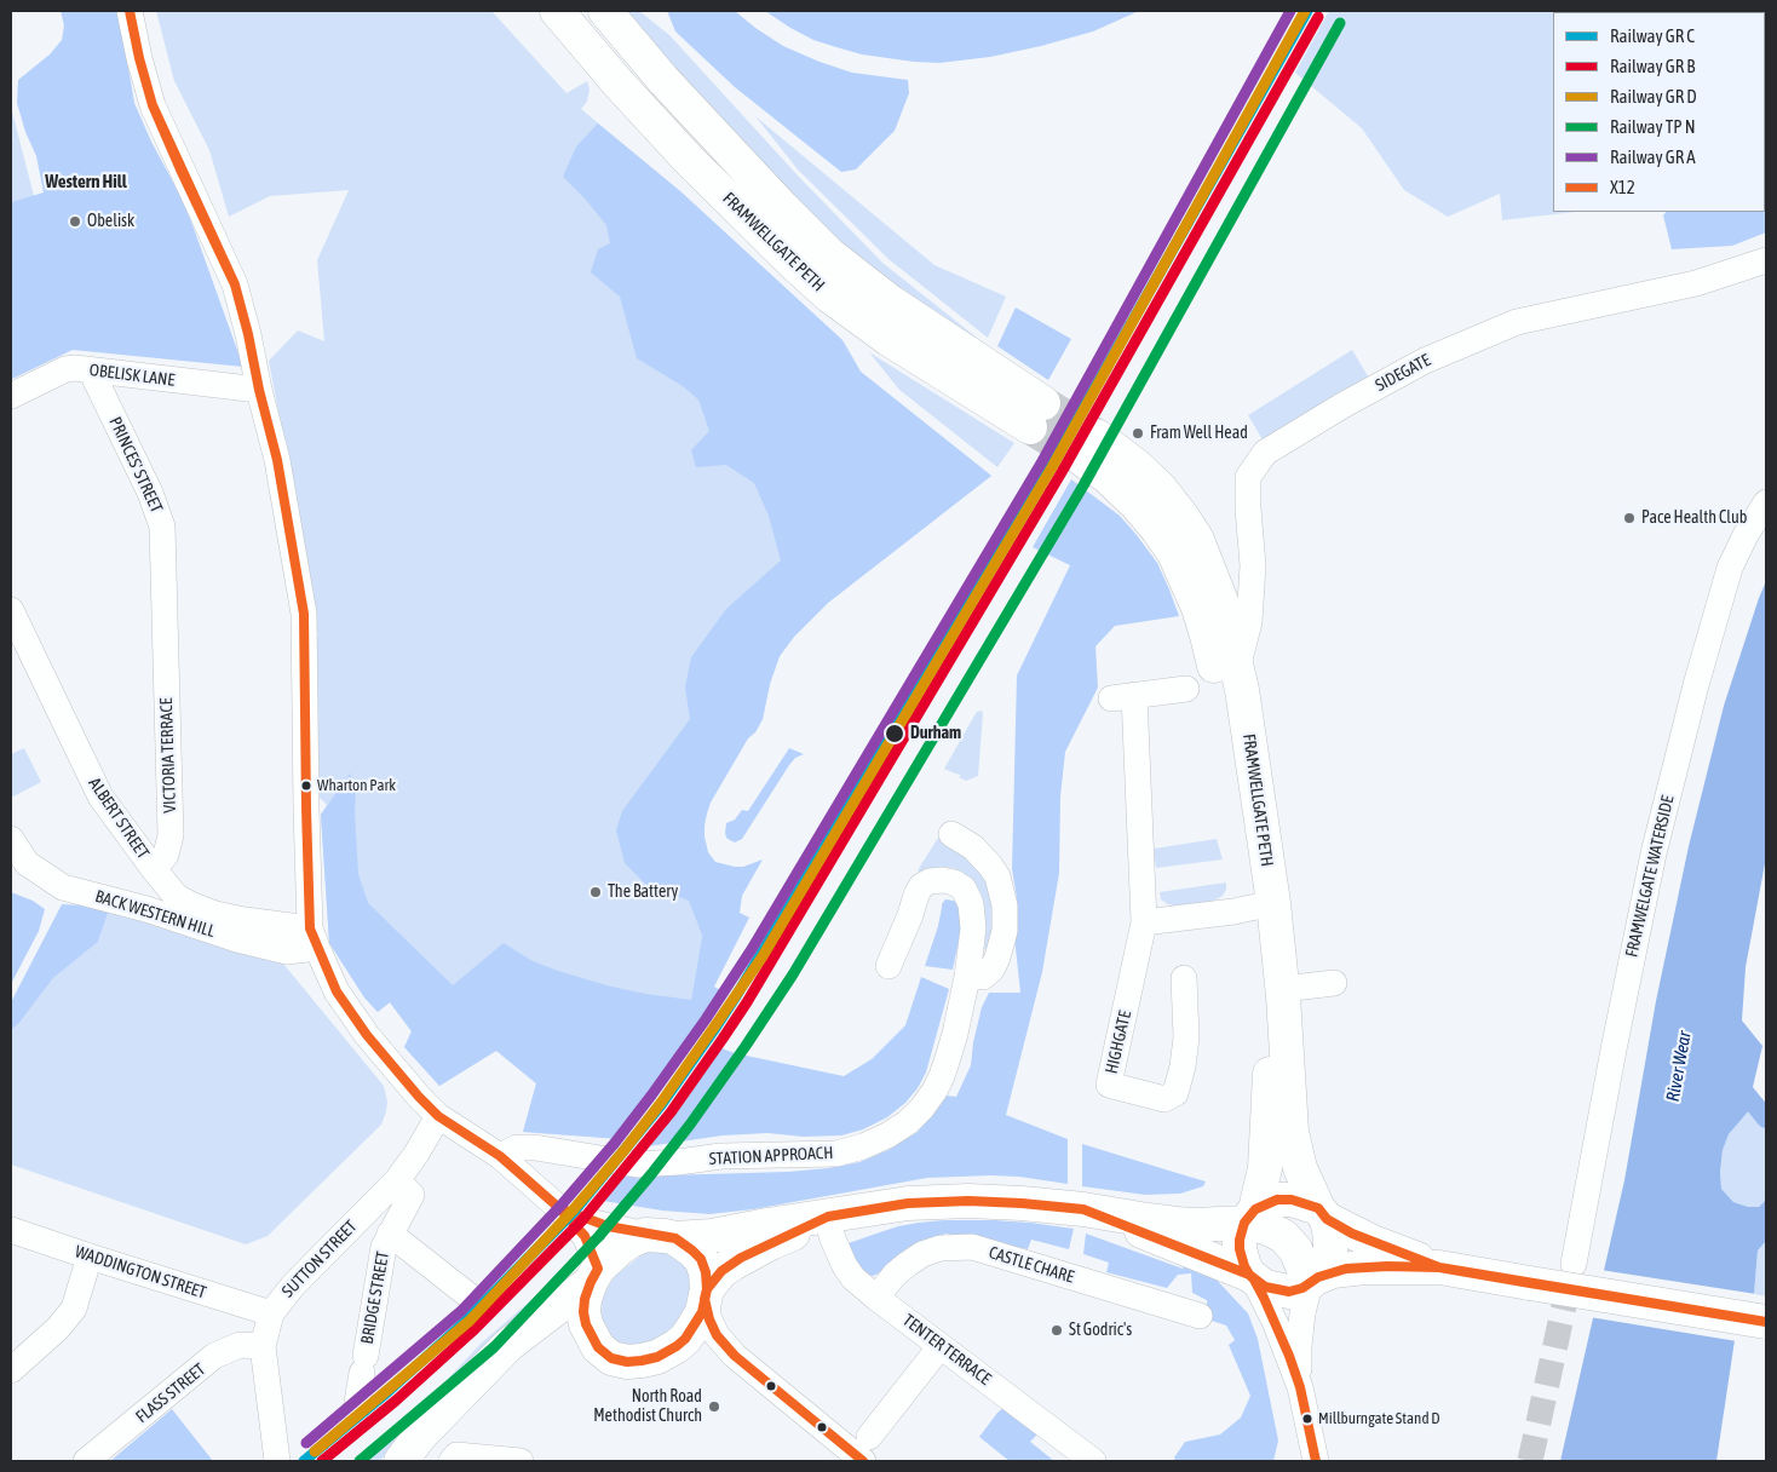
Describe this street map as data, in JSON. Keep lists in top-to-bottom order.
{
  "streets": {
    "highway": ["FRAMWELLGATE PETH"],
    "street": [
      "SIDEGATE",
      "OBELISK LANE",
      "PRINCES' STREET",
      "VICTORIA TERRACE",
      "ALBERT STREET",
      "FRAMWELGATE WATERSIDE",
      "BACK WESTERN HILL",
      "HIGHGATE",
      "STATION APPROACH",
      "SUTTON STREET",
      "CASTLE CHARE",
      "WADDINGTON STREET",
      "BRIDGE STREET",
      "TENTER TERRACE",
      "FLASS STREET"
    ]
  },
  "crossings": [
    ["FRAMWELLGATE PETH", "SIDEGATE"],
    ["OBELISK LANE", "PRINCES' STREET"],
    ["PRINCES' STREET", "VICTORIA TERRACE"],
    ["VICTORIA TERRACE", "ALBERT STREET"],
    ["ALBERT STREET", "BACK WESTERN HILL"],
    ["SUTTON STREET", "WADDINGTON STREET"],
    ["SUTTON STREET", "BRIDGE STREET"],
    ["SUTTON STREET", "FLASS STREET"],
    ["CASTLE CHARE", "TENTER TERRACE"]
  ],
  "districts": ["Western Hill"],
  "water": ["River Wear"],
  "places": [
    "Obelisk",
    "Fram Well Head",
    "Pace Health Club",
    "Durham",
    "Wharton Park",
    "The Battery",
    "St Godric's",
    "North Road Methodist Church",
    "Millburngate Stand D"
  ],
  "lines": ["transit line X12"],
  "legend": [
    "Railway GR C",
    "Railway GR B",
    "Railway GR D",
    "Railway TP N",
    "Railway GR A",
    "X12"
  ]
}
